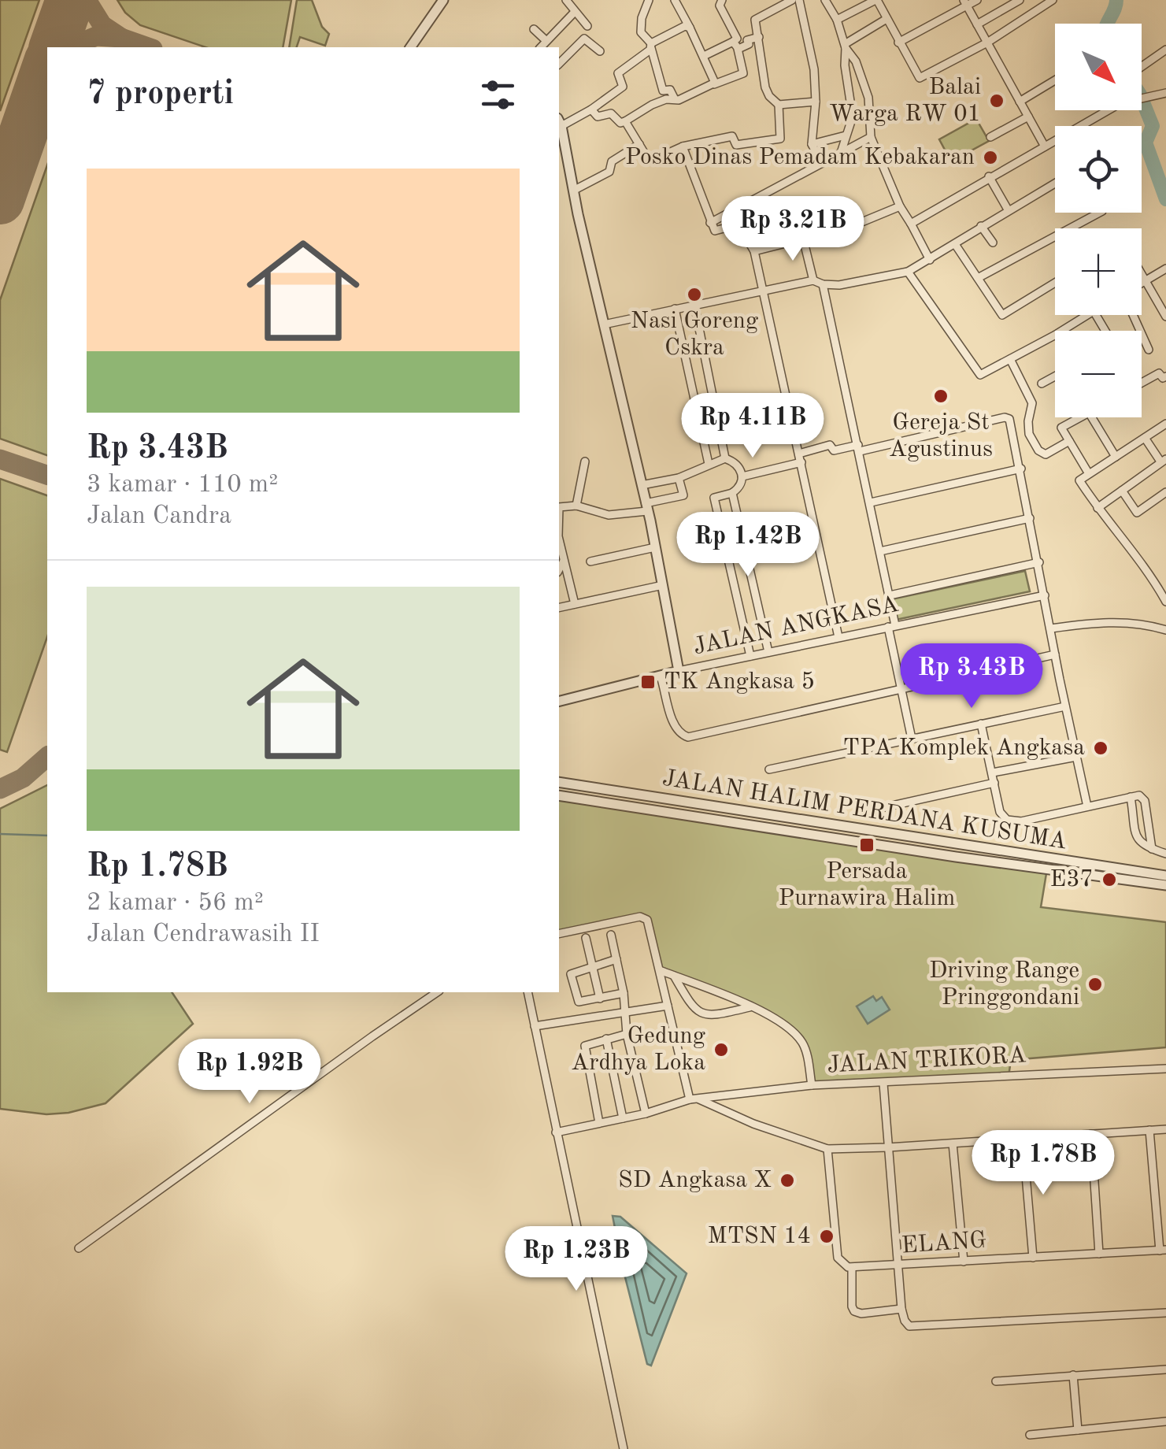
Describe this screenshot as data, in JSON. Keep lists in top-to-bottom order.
{
  "streets": {
    "street": [
      "JALAN ANGKASA",
      "JALAN HALIM PERDANA KUSUMA",
      "JALAN TRIKORA",
      "ELANG"
    ]
  },
  "places": {
    "other": [
      "Balai Warga RW 01",
      "Posko Dinas Pemadam Kebakaran",
      "Nasi Goreng Cskra",
      "Gereja St Agustinus",
      "TPA Komplek Angkasa",
      "E37",
      "Driving Range Pringgondani",
      "Gedung Ardhya Loka",
      "SD Angkasa X",
      "MTSN 14"
    ],
    "transit": ["TK Angkasa 5", "Persada Purnawira Halim"]
  },
  "north": "bottom right",
  "page": {
    "map_buttons": ["+", "−"],
    "heading": "7 properti",
    "list": [
      {
        "name": "Rp 3.43B",
        "note": "3 kamar · 110 m² · Jalan Candra"
      },
      {
        "name": "Rp 1.78B",
        "note": "2 kamar · 56 m² · Jalan Cendrawasih II"
      }
    ],
    "price": [
      "Rp 3.21B",
      "Rp 4.11B",
      "Rp 1.42B",
      "Rp 3.43B",
      "Rp 1.92B",
      "Rp 1.78B",
      "Rp 1.23B"
    ]
  }
}
